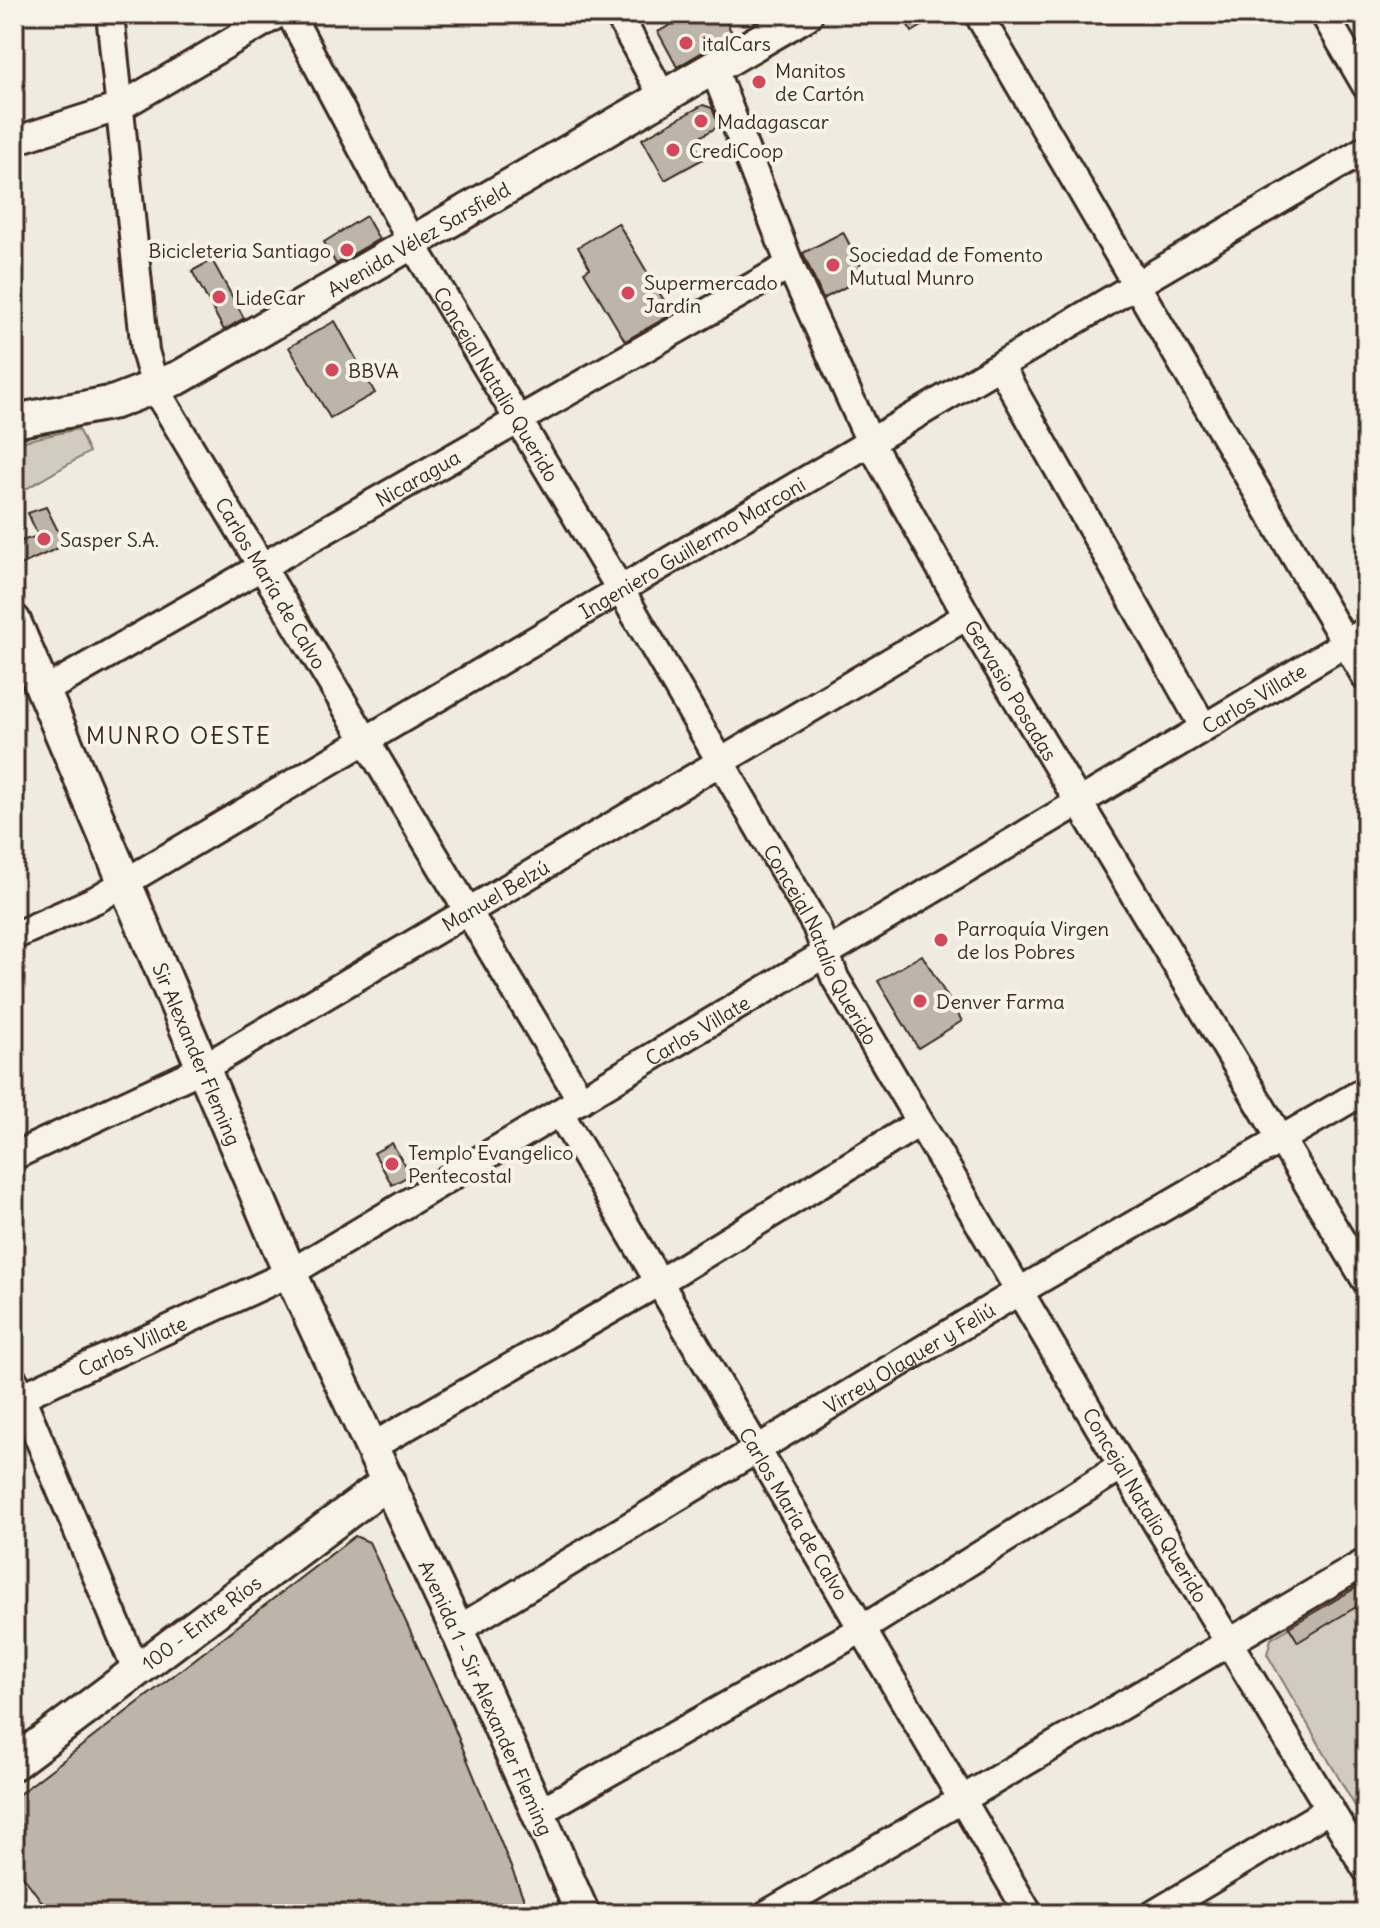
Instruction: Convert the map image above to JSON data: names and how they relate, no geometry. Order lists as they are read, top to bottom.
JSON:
{
  "streets": {
    "main road": [
      "Avenida Vélez Sarsfield",
      "Sir Alexander Fleming",
      "100 - Entre Ríos",
      "Avenida 1 - Sir Alexander Fleming"
    ],
    "street": [
      "Concejal Natalio Querido",
      "Nicaragua",
      "Ingeniero Guillermo Marconi",
      "Carlos María de Calvo",
      "Gervasio Posadas",
      "Carlos Villate",
      "Manuel Belzú",
      "Virrey Olaguer y Feliú"
    ]
  },
  "crossings": [
    ["Avenida Vélez Sarsfield", "Concejal Natalio Querido"],
    ["Avenida Vélez Sarsfield", "Carlos María de Calvo"],
    ["Avenida Vélez Sarsfield", "Gervasio Posadas"],
    ["Concejal Natalio Querido", "Nicaragua"],
    ["Concejal Natalio Querido", "Ingeniero Guillermo Marconi"],
    ["Concejal Natalio Querido", "Carlos Villate"],
    ["Concejal Natalio Querido", "Manuel Belzú"],
    ["Concejal Natalio Querido", "Virrey Olaguer y Feliú"],
    ["Nicaragua", "Carlos María de Calvo"],
    ["Nicaragua", "Gervasio Posadas"],
    ["Nicaragua", "Sir Alexander Fleming"],
    ["Ingeniero Guillermo Marconi", "Carlos María de Calvo"],
    ["Ingeniero Guillermo Marconi", "Gervasio Posadas"],
    ["Ingeniero Guillermo Marconi", "Sir Alexander Fleming"],
    ["Carlos María de Calvo", "Carlos Villate"],
    ["Carlos María de Calvo", "Manuel Belzú"],
    ["Carlos María de Calvo", "Virrey Olaguer y Feliú"],
    ["Gervasio Posadas", "Carlos Villate"],
    ["Gervasio Posadas", "Manuel Belzú"],
    ["Gervasio Posadas", "Virrey Olaguer y Feliú"],
    ["Carlos Villate", "Sir Alexander Fleming"],
    ["Manuel Belzú", "Sir Alexander Fleming"],
    ["Sir Alexander Fleming", "100 - Entre Ríos"],
    ["Sir Alexander Fleming", "Avenida 1 - Sir Alexander Fleming"],
    ["Virrey Olaguer y Feliú", "Avenida 1 - Sir Alexander Fleming"],
    ["100 - Entre Ríos", "Avenida 1 - Sir Alexander Fleming"]
  ],
  "districts": ["MUNRO OESTE"],
  "places": [
    "italCars",
    "Manitos de Cartón",
    "Madagascar",
    "CrediCoop",
    "Bicicleteria Santiago",
    "Sociedad de Fomento Mutual Munro",
    "Supermercado Jardín",
    "LideCar",
    "BBVA",
    "Sasper S.A.",
    "Parroquía Virgen de los Pobres",
    "Denver Farma",
    "Templo Evangelico Pentecostal"
  ]
}
